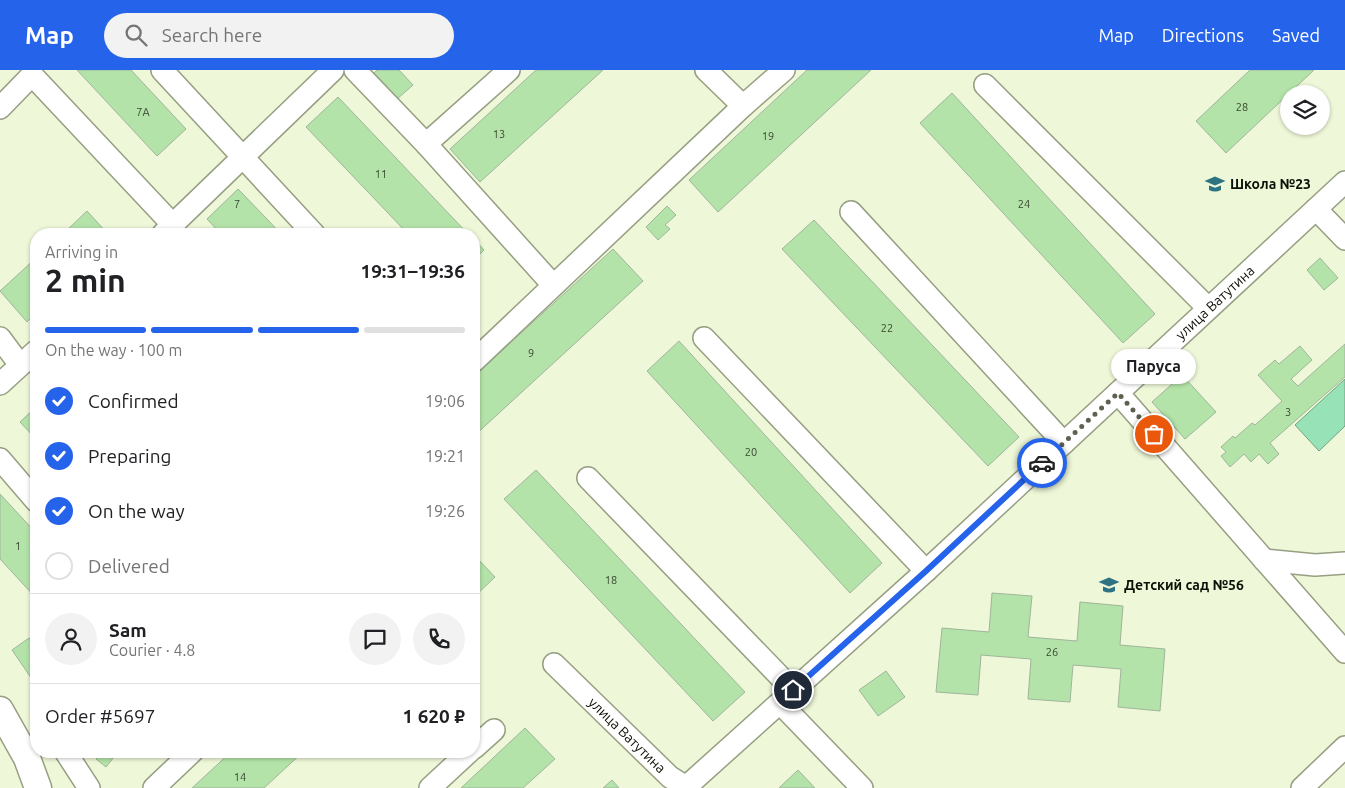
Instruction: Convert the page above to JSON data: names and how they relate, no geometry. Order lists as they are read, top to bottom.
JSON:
{
  "streets": {
    "street": ["улица Ватутина"]
  },
  "places": {
    "school or university": ["Школа №23", "Детский сад №56"],
    "other": ["Паруса"]
  },
  "house_numbers": [
    "28",
    "7А",
    "13",
    "19",
    "11",
    "7",
    "24",
    "22",
    "9",
    "3",
    "20",
    "1",
    "18",
    "26",
    "14"
  ],
  "page": {
    "header": "Map",
    "search": "Search here",
    "nav": ["Map", "Directions", "Saved"],
    "heading": ["2 min", "Arriving in", "19:31–19:36"],
    "panel": [
      "Sam",
      "Courier · 4.8",
      "Order #5697",
      "1 620 ₽"
    ],
    "bar": "On the way · 100 m",
    "bubble": "Паруса",
    "list": [
      ["Confirmed", "19:06"],
      ["Preparing", "19:21"],
      ["On the way", "19:26"],
      "Delivered"
    ]
  }
}
